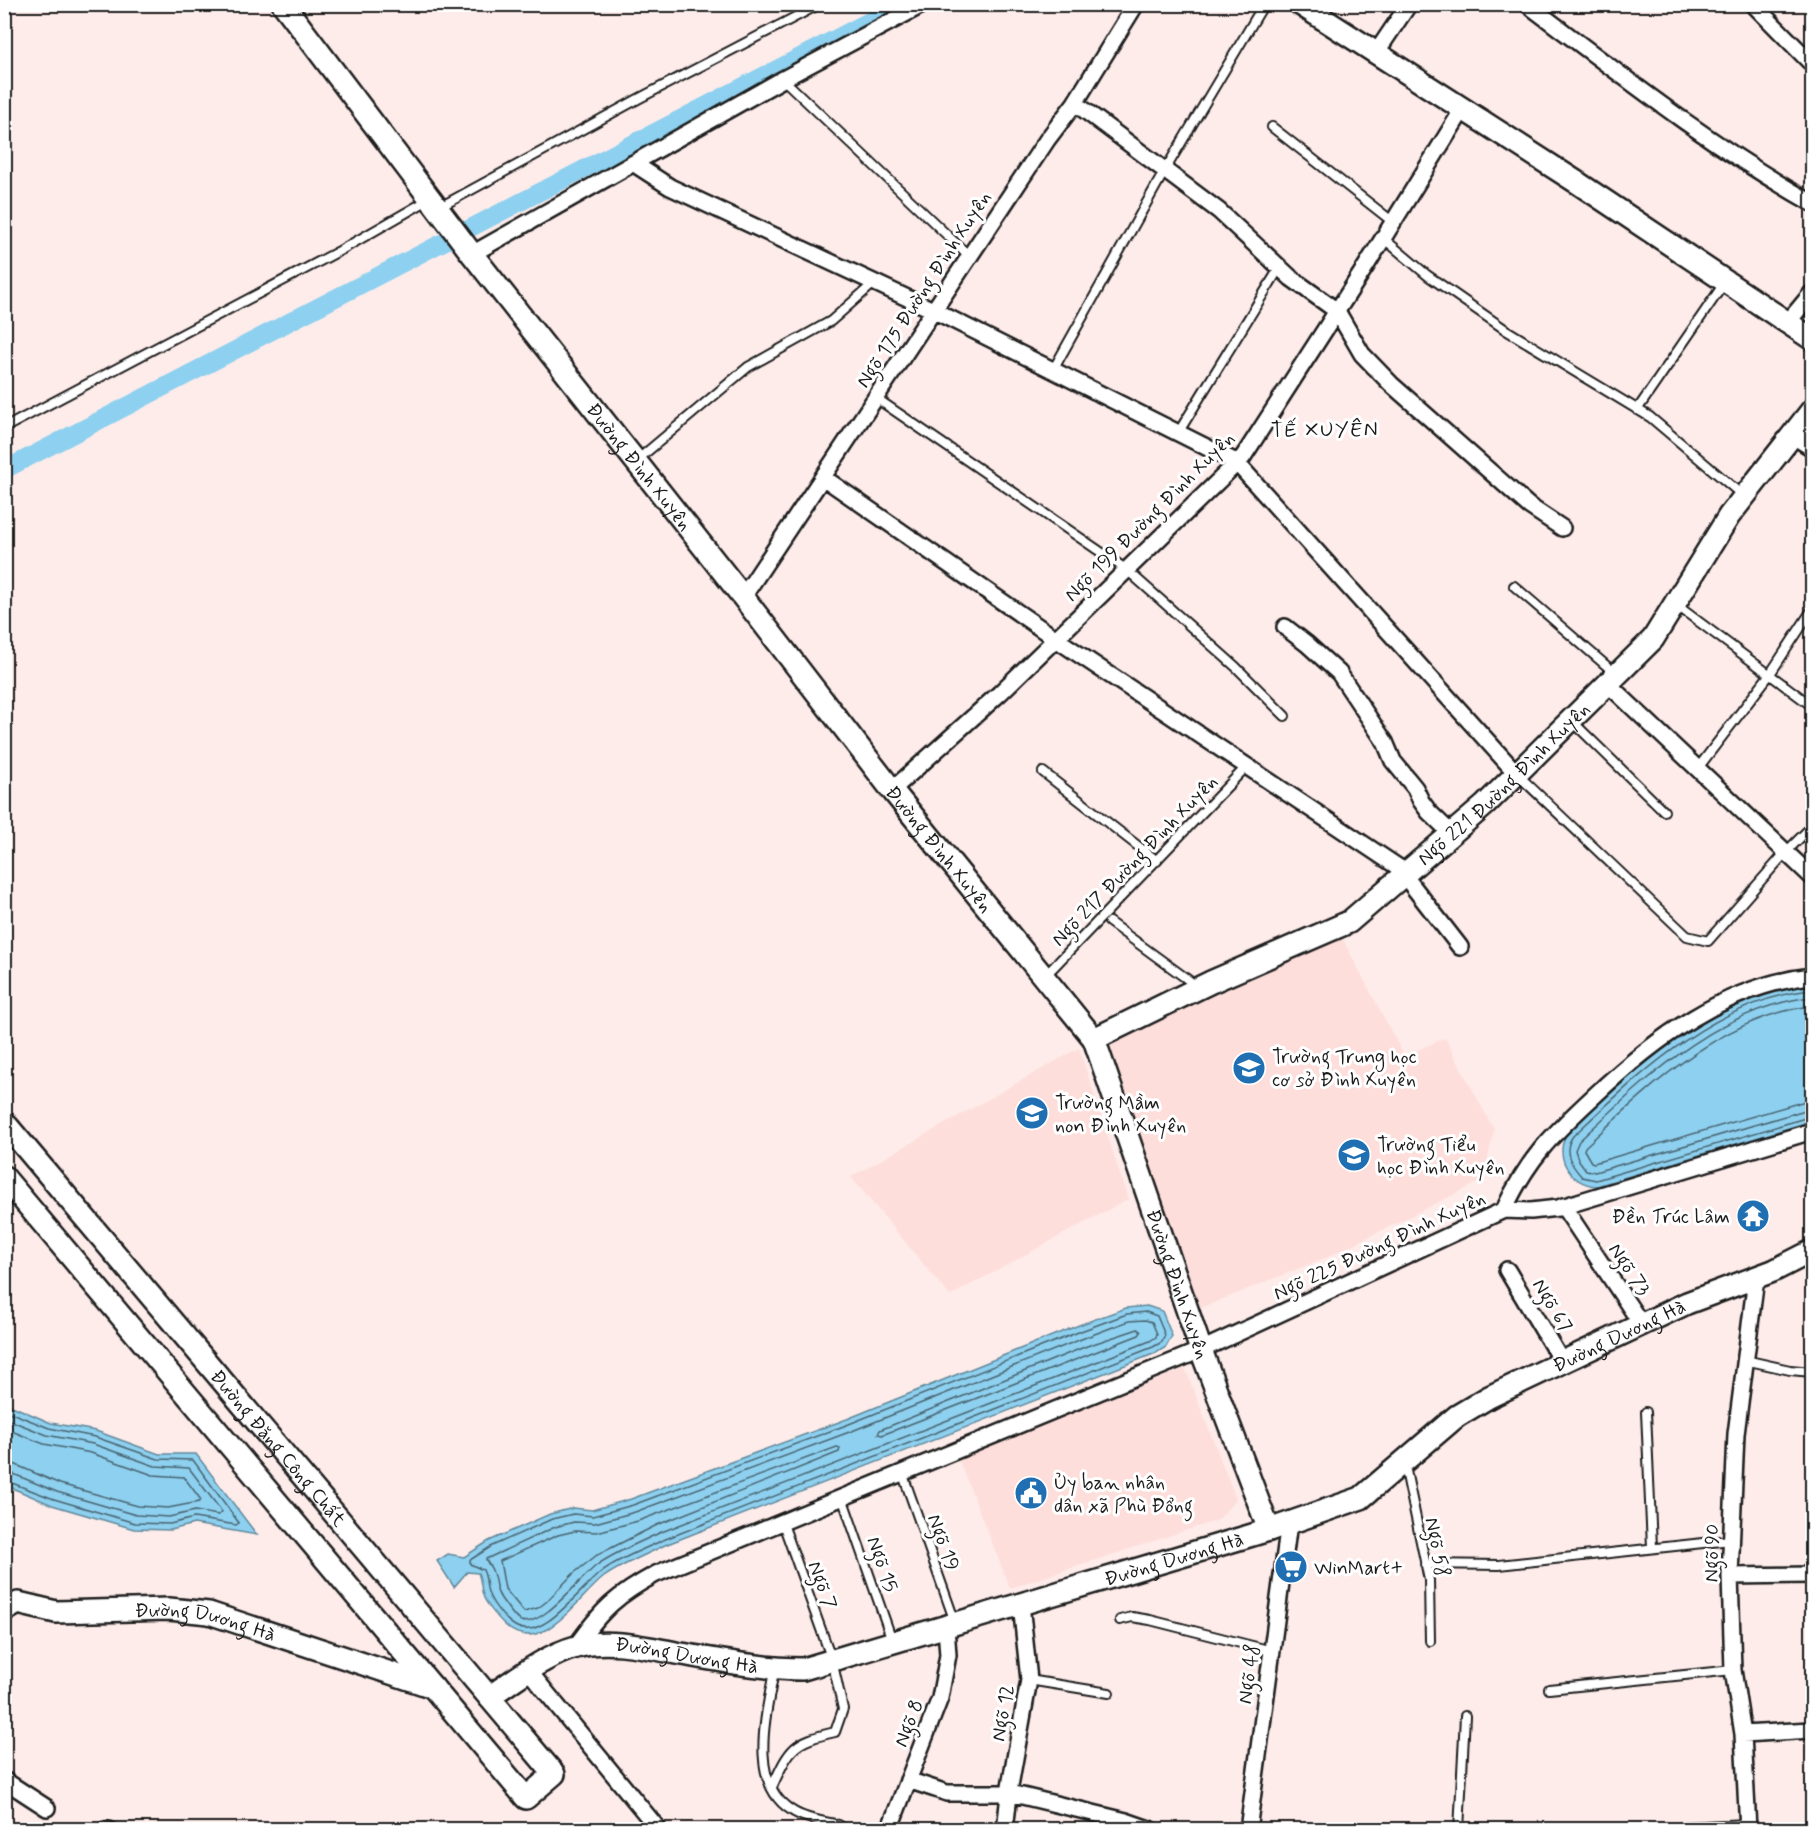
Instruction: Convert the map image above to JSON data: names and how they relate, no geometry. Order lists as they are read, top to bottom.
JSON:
{
  "streets": {
    "street": [
      "Ngõ 175 Đường Đình Xuyên",
      "Đường Đình Xuyên",
      "Ngõ 199 Đường Đình Xuyên",
      "Ngõ 221 Đường Đình Xuyên",
      "Ngõ 225 Đường Đình Xuyên",
      "Ngõ 73",
      "Ngõ 67",
      "Đường Dương Hà",
      "Đường Đặng Công Chất",
      "Ngõ 90",
      "Ngõ 48",
      "Ngõ 12",
      "Ngõ 8"
    ],
    "lane": [
      "Ngõ 217 Đường Đình Xuyên",
      "Ngõ 19",
      "Ngõ 58",
      "Ngõ 15",
      "Ngõ 7"
    ]
  },
  "crossings": [
    ["Ngõ 175 Đường Đình Xuyên", "Đường Đình Xuyên"],
    ["Đường Đình Xuyên", "Ngõ 199 Đường Đình Xuyên"],
    ["Đường Đình Xuyên", "Ngõ 221 Đường Đình Xuyên"],
    ["Đường Đình Xuyên", "Ngõ 217 Đường Đình Xuyên"],
    ["Đường Đình Xuyên", "Ngõ 225 Đường Đình Xuyên"],
    ["Đường Đình Xuyên", "Đường Dương Hà"],
    ["Ngõ 225 Đường Đình Xuyên", "Đường Dương Hà"],
    ["Ngõ 225 Đường Đình Xuyên", "Ngõ 19"],
    ["Ngõ 225 Đường Đình Xuyên", "Ngõ 15"],
    ["Ngõ 225 Đường Đình Xuyên", "Ngõ 7"],
    ["Ngõ 73", "Đường Dương Hà"],
    ["Ngõ 67", "Đường Dương Hà"],
    ["Đường Dương Hà", "Đường Đặng Công Chất"],
    ["Đường Dương Hà", "Ngõ 19"],
    ["Đường Dương Hà", "Ngõ 58"],
    ["Đường Dương Hà", "Ngõ 90"],
    ["Đường Dương Hà", "Ngõ 15"],
    ["Đường Dương Hà", "Ngõ 7"],
    ["Đường Dương Hà", "Ngõ 48"],
    ["Đường Dương Hà", "Ngõ 12"],
    ["Đường Dương Hà", "Ngõ 8"],
    ["Ngõ 19", "Ngõ 8"]
  ],
  "districts": ["TẾ XUYÊN"],
  "places": {
    "school or university": ["Trường Trung học cơ sở Đình Xuyên", "Trường Mầm non Đình Xuyên", "Trường Tiểu học Đình Xuyên"],
    "temple": ["Đền Trúc Lâm"],
    "public building": ["Ủy ban nhân dân xã Phù Đổng"],
    "supermarket": ["WinMart+"]
  }
}
